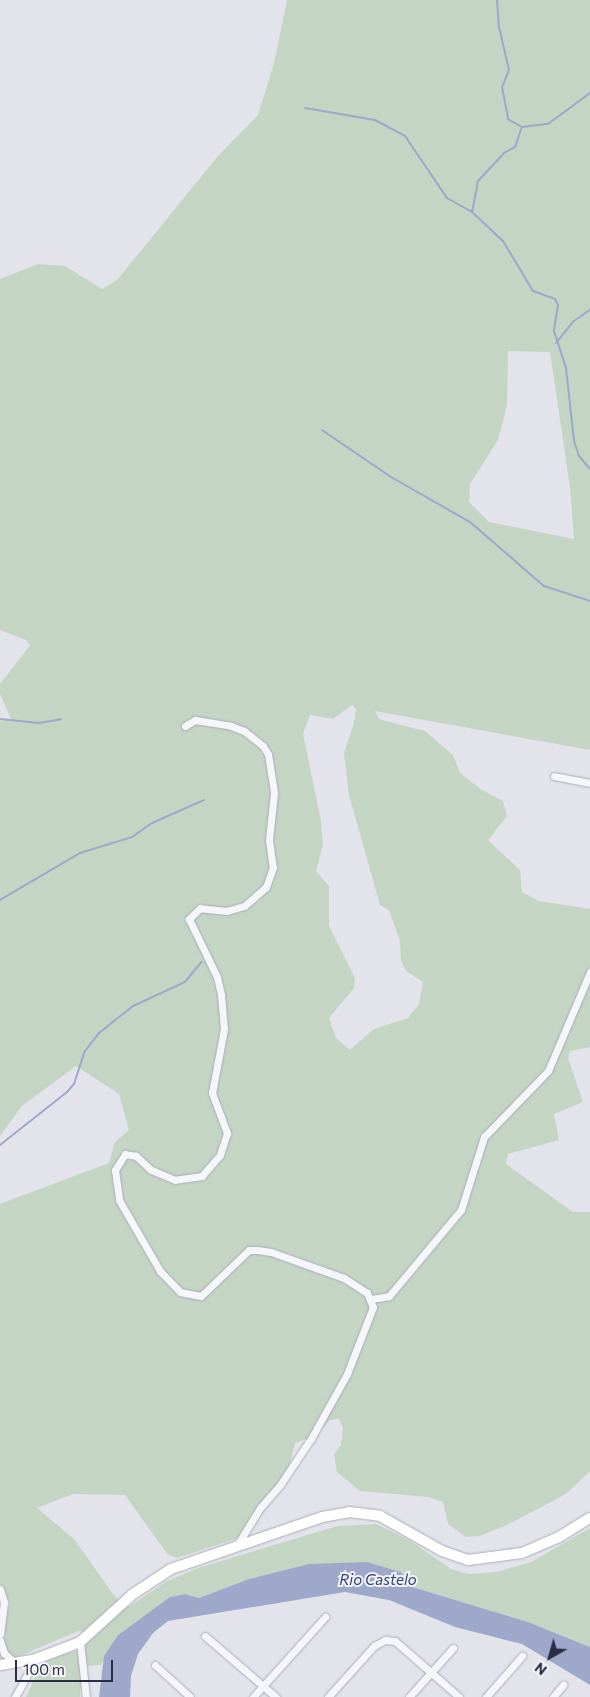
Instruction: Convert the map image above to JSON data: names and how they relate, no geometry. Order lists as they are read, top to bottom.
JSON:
{
  "water": ["Rio Castelo"],
  "scale_bar": "100 m",
  "north": "bottom left"
}
